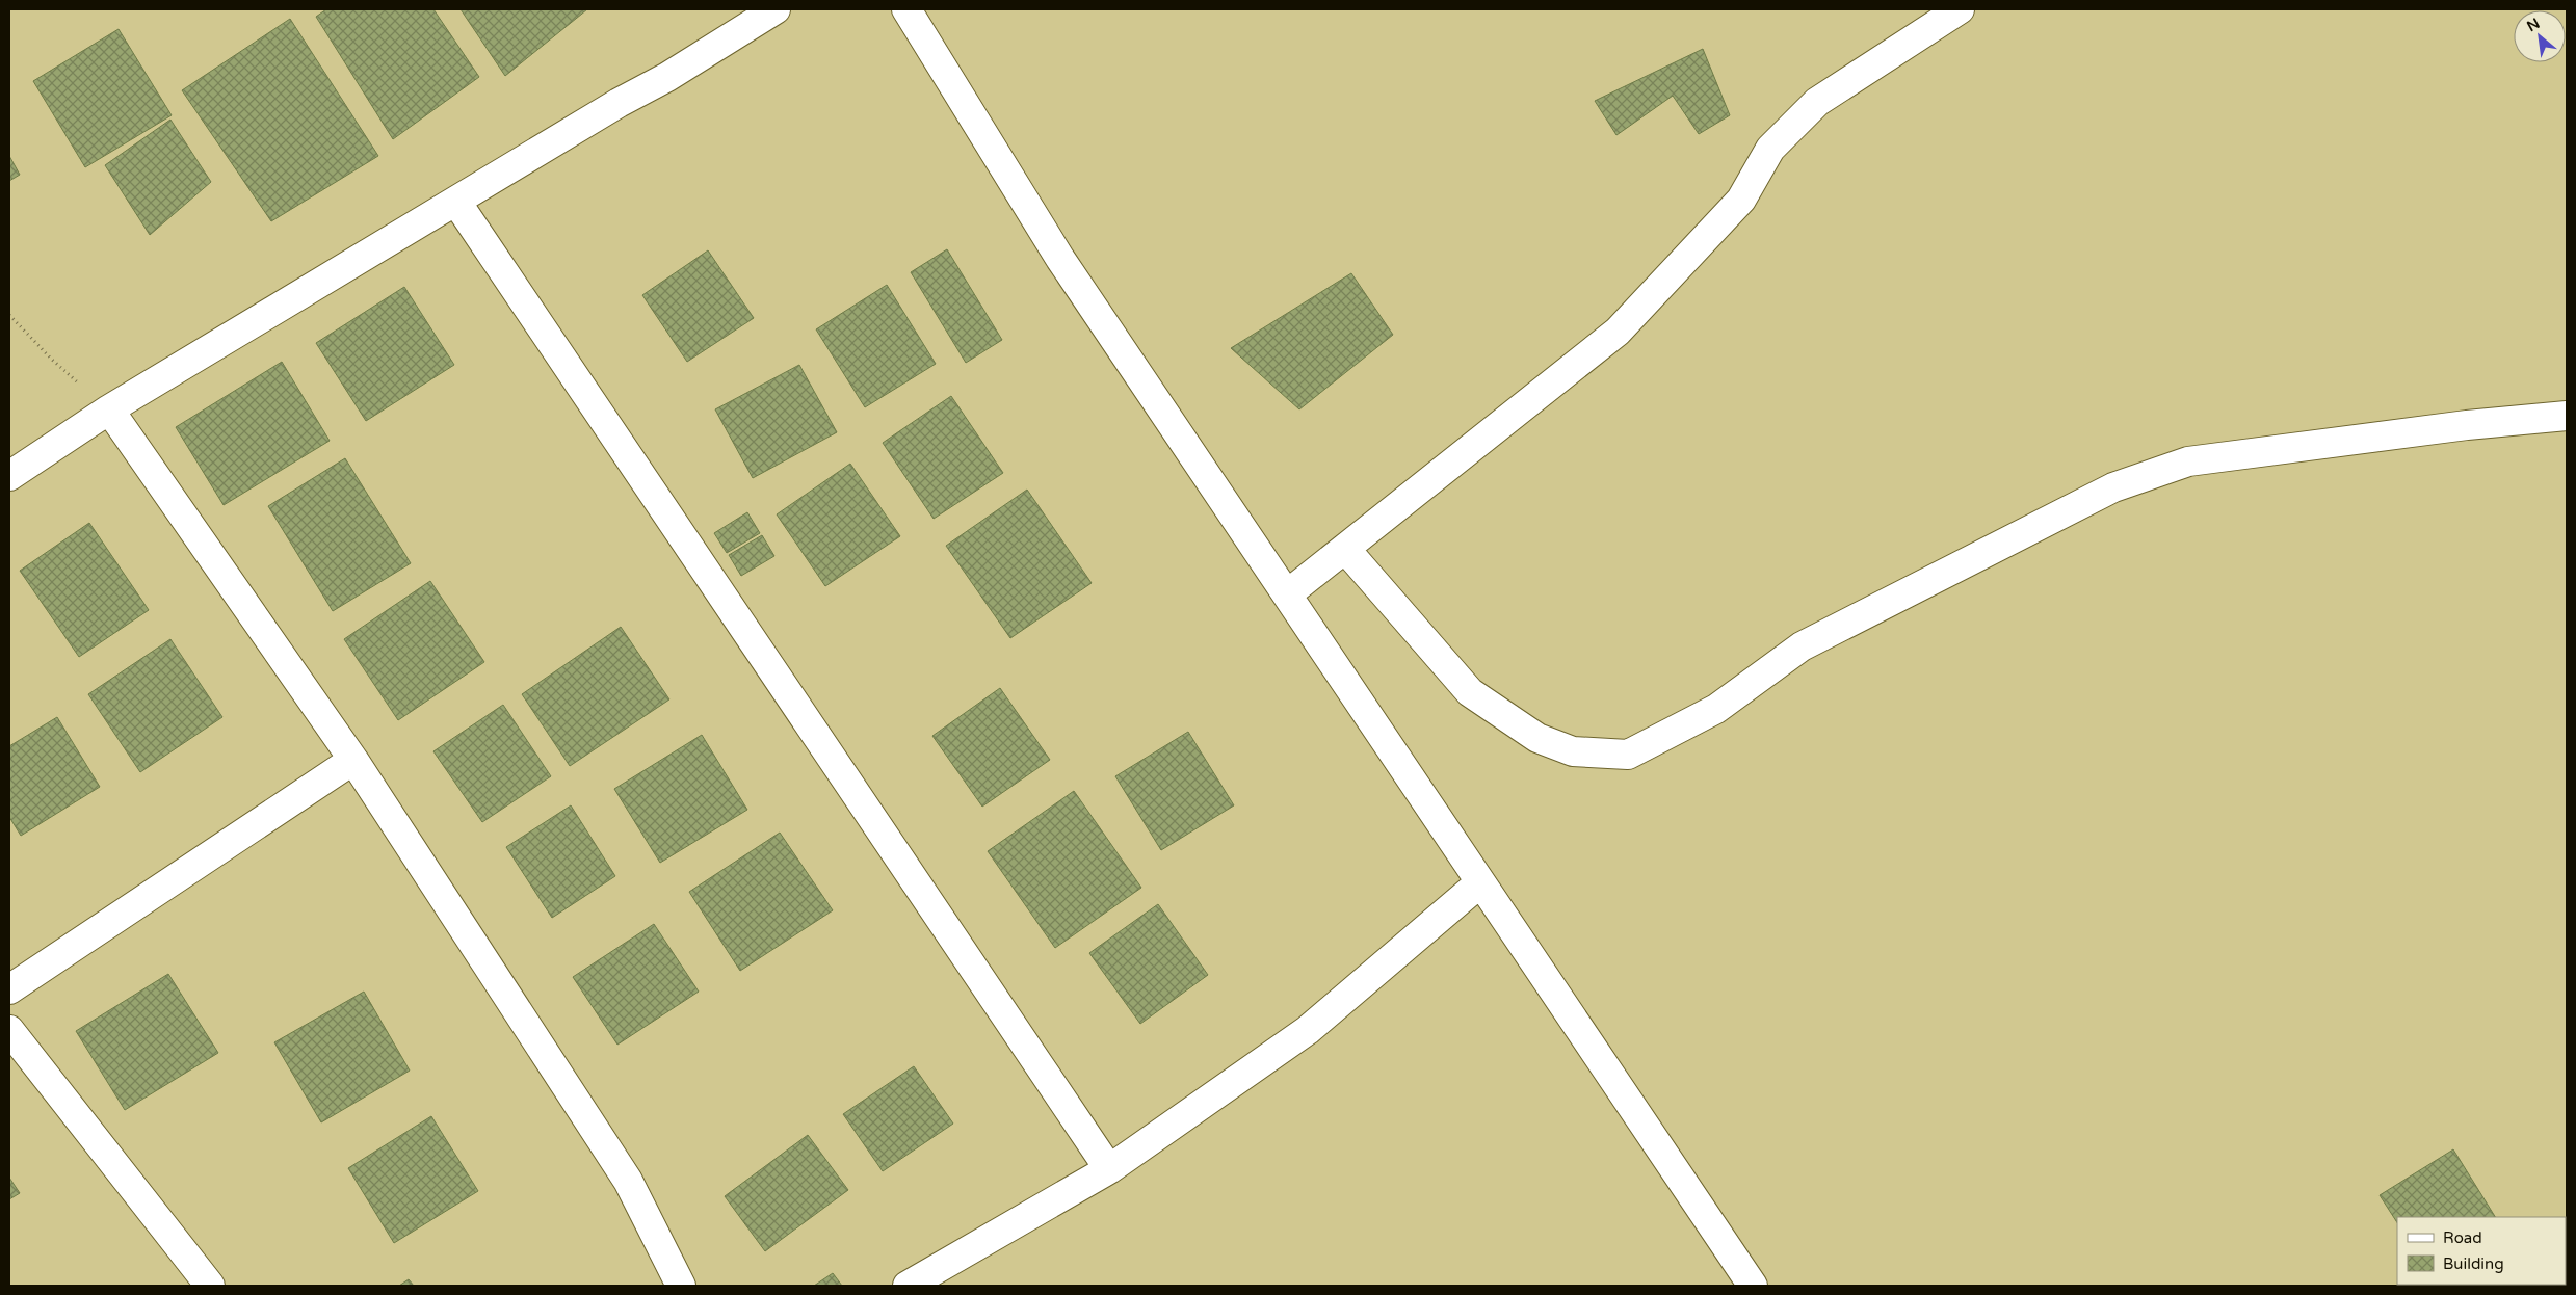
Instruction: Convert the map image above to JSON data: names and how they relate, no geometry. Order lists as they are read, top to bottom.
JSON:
{
  "legend": ["Road", "Building"],
  "north": "top left"
}
